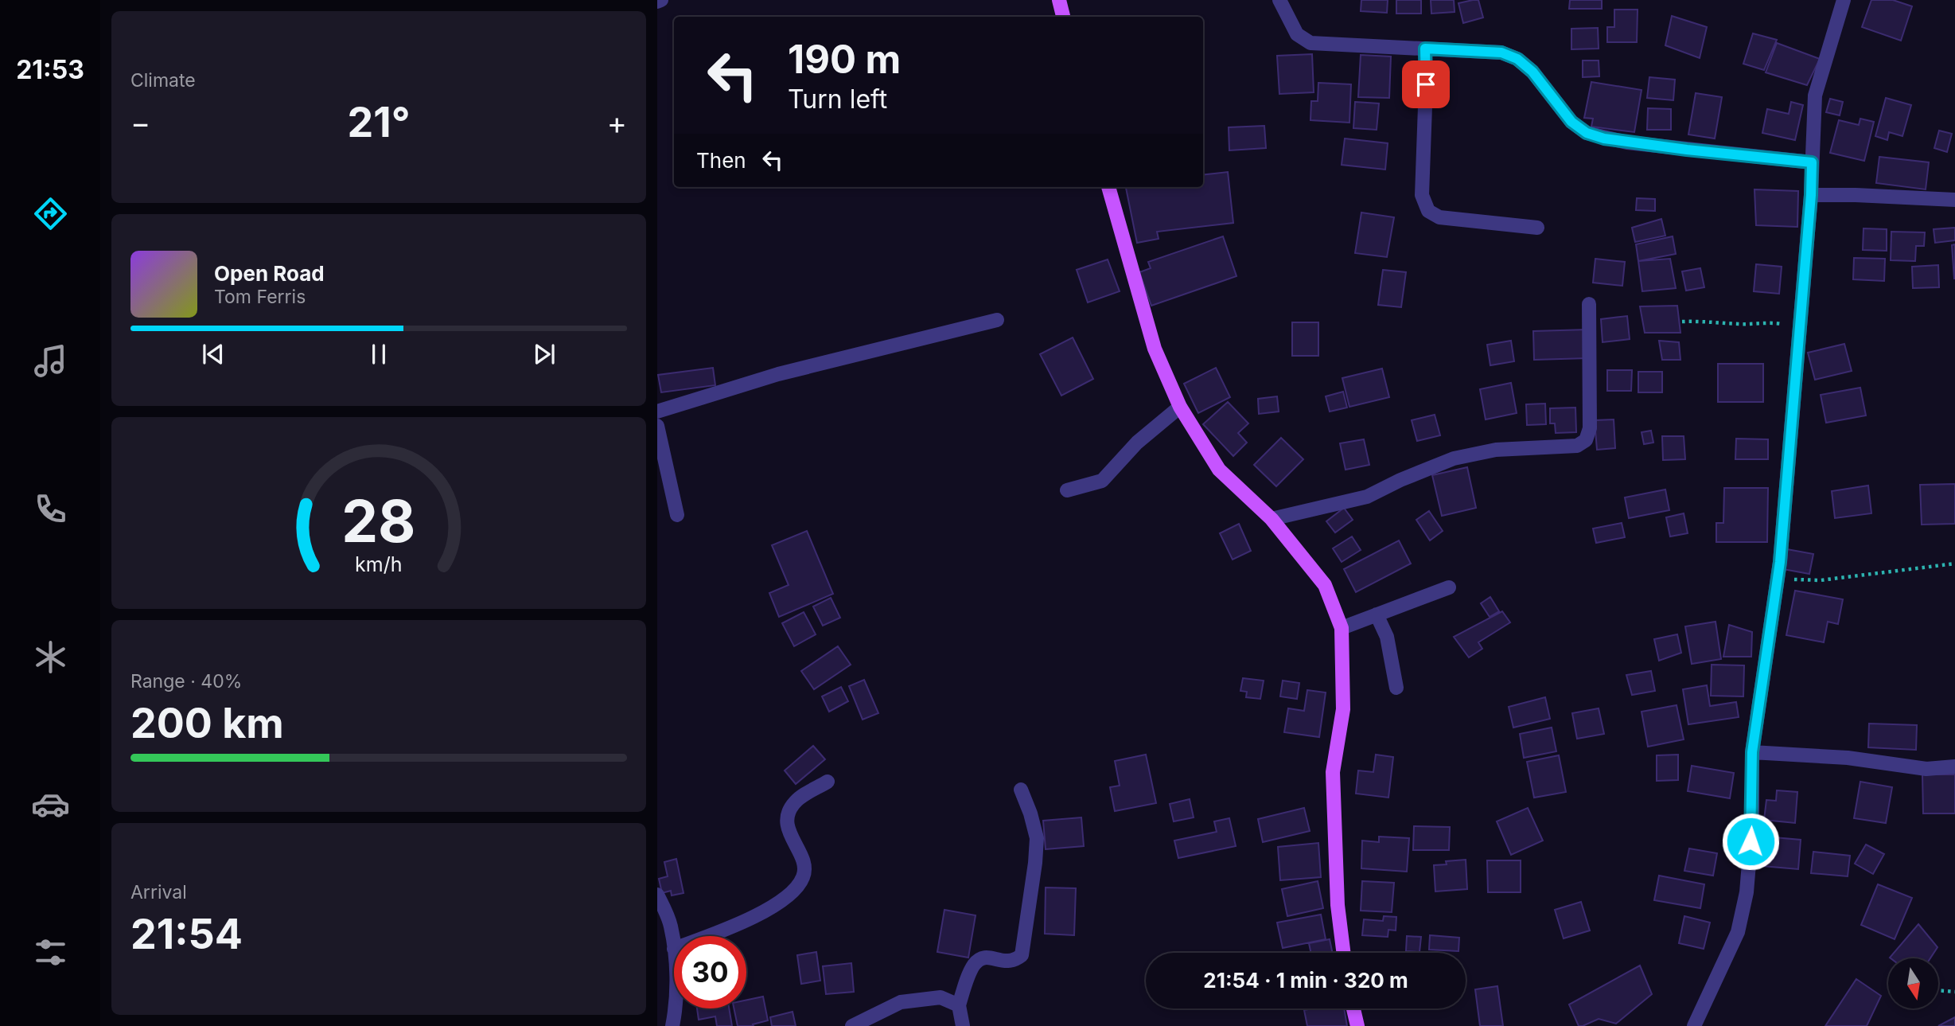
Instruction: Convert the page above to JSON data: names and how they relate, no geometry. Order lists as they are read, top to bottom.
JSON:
{
  "north": "bottom",
  "page": {
    "tabs": "21:53",
    "tile": [
      "Climate",
      ["Range · 40%", "200 km"],
      ["Arrival", "21:54"]
    ],
    "turn": ["190 m", "Turn left"],
    "heat": ["−", "21°", "+"],
    "then": "Then",
    "song": ["Open Road", "Tom Ferris"],
    "limit": "30",
    "trip": "21:54 · 1 min · 320 m",
    "gauge": ["28", "km/h"]
  }
}
